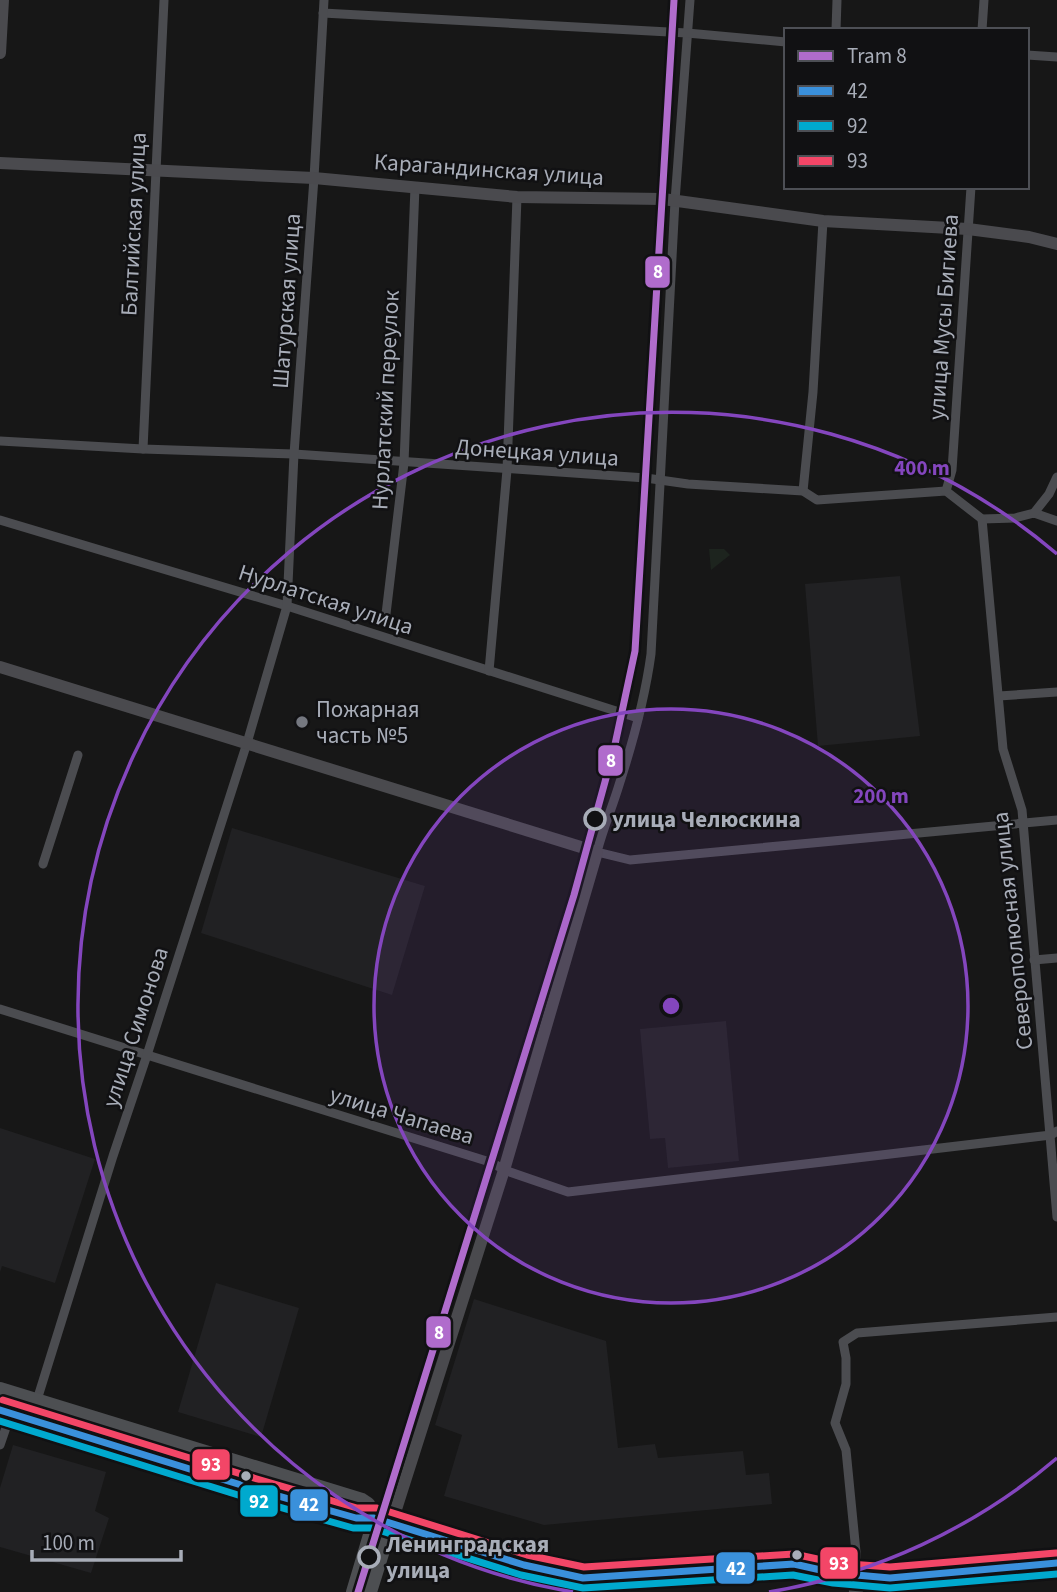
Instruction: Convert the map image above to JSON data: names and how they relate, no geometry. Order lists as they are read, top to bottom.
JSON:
{
  "streets": {
    "street": [
      "Карагандинская улица",
      "Балтийская улица",
      "Шатурская улица",
      "улица Мусы Бигиева",
      "Нурлатский переулок",
      "Донецкая улица",
      "Нурлатская улица",
      "Северополюсная улица",
      "улица Симонова",
      "улица Чапаева"
    ]
  },
  "crossings": [
    ["Карагандинская улица", "Балтийская улица"],
    ["Карагандинская улица", "Шатурская улица"],
    ["Карагандинская улица", "улица Мусы Бигиева"],
    ["Карагандинская улица", "Нурлатский переулок"],
    ["Балтийская улица", "Донецкая улица"],
    ["Шатурская улица", "Донецкая улица"],
    ["Шатурская улица", "Нурлатская улица"],
    ["Шатурская улица", "улица Симонова"],
    ["улица Мусы Бигиева", "Донецкая улица"],
    ["Нурлатский переулок", "Донецкая улица"],
    ["Нурлатская улица", "улица Симонова"],
    ["Северополюсная улица", "улица Чапаева"],
    ["улица Симонова", "улица Чапаева"]
  ],
  "places": ["Пожарная часть №5", "улица Челюскина", "Ленинградская улица"],
  "lines": [
    "tram line 8",
    "transit line 93",
    "transit line 42",
    "transit line 92"
  ],
  "legend": [
    "Tram 8",
    "42",
    "92",
    "93"
  ],
  "scale_bar": "100 m",
  "rings": ["400 m", "200 m"]
}
